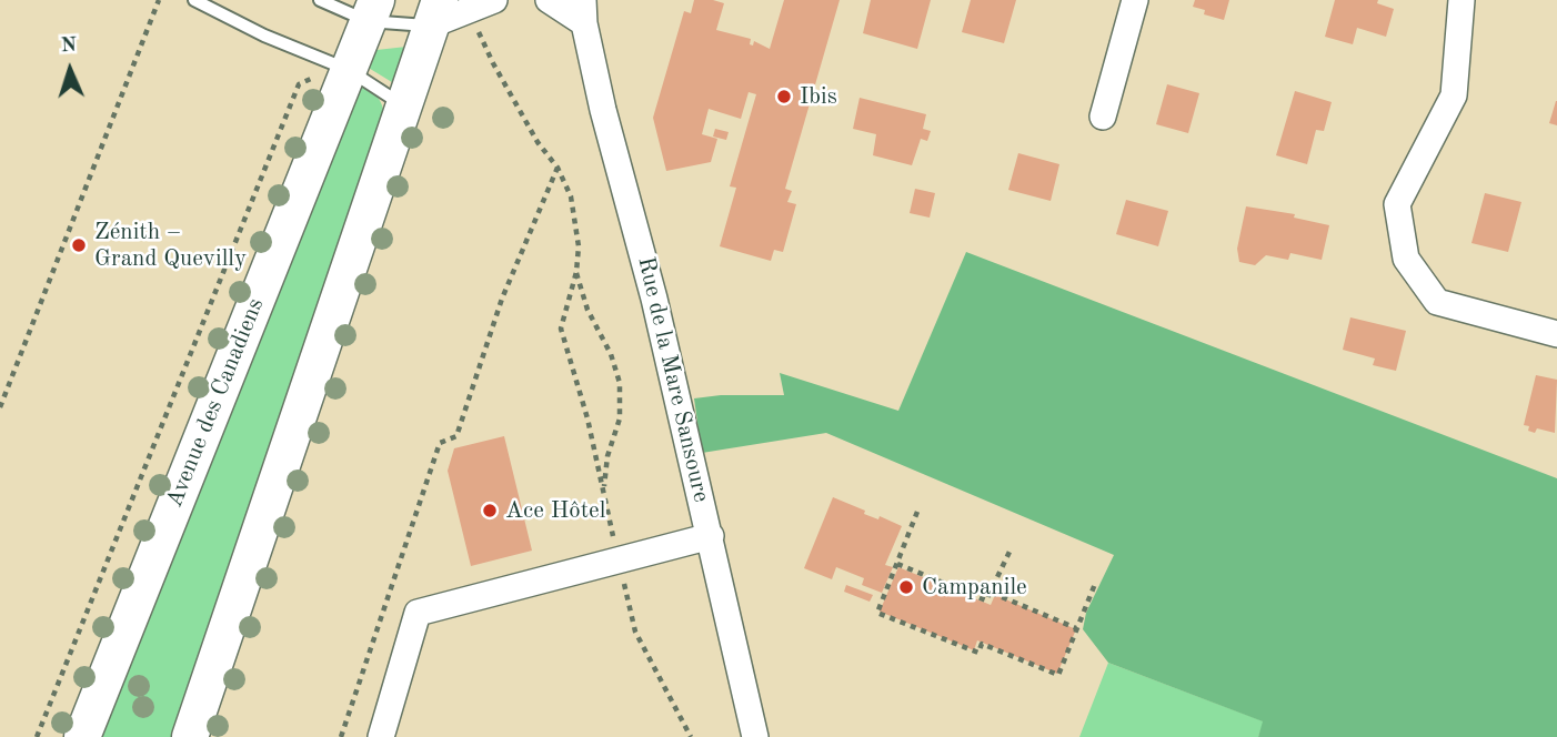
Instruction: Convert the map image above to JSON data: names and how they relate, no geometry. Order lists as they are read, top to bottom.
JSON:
{
  "streets": {
    "main road": ["Avenue des Canadiens"],
    "street": ["Rue de la Mare Sansoure"]
  },
  "places": [
    "Ibis",
    "Zénith – Grand Quevilly",
    "Ace Hôtel",
    "Campanile"
  ],
  "north": "top"
}
